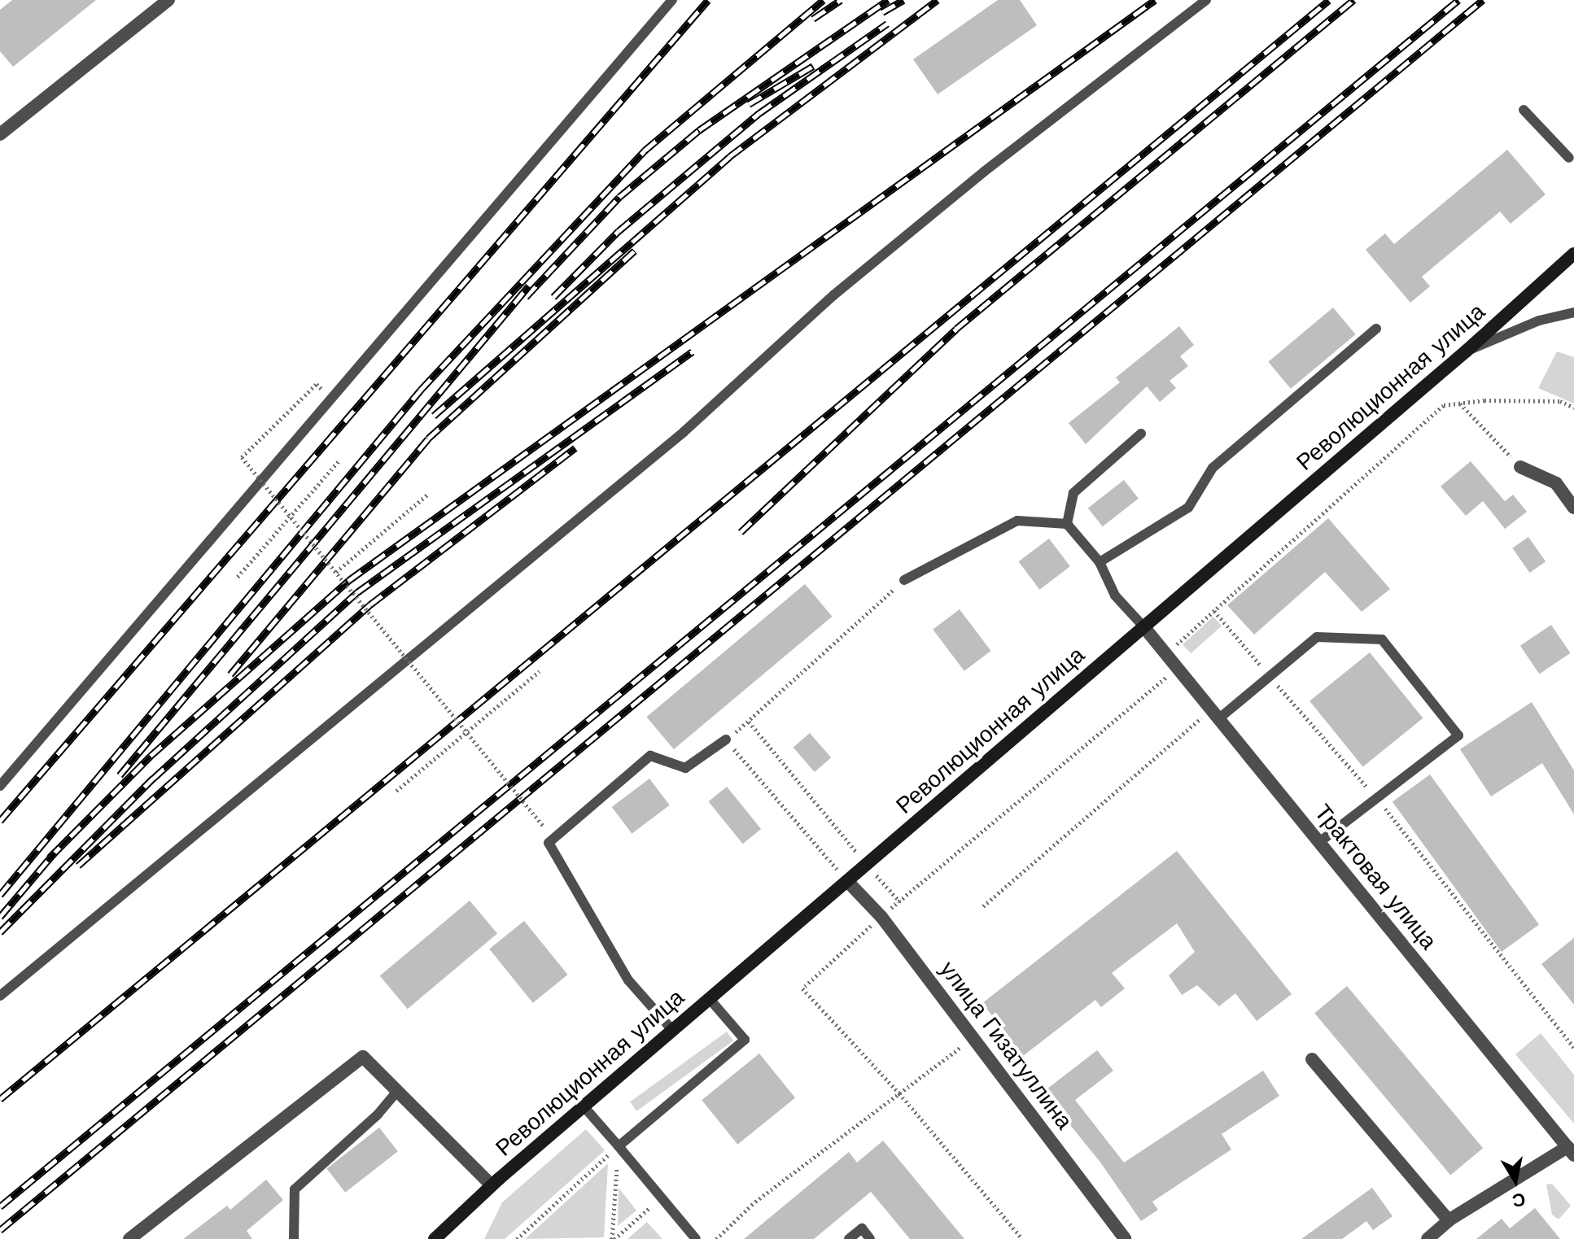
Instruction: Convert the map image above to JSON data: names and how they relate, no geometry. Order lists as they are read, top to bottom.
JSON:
{
  "streets": {
    "main road": ["Революционная улица"],
    "street": ["Трактовая улица", "улица Гизатуллина"]
  },
  "crossings": [
    ["Революционная улица", "Трактовая улица"],
    ["Революционная улица", "улица Гизатуллина"]
  ],
  "north": "bottom"
}
